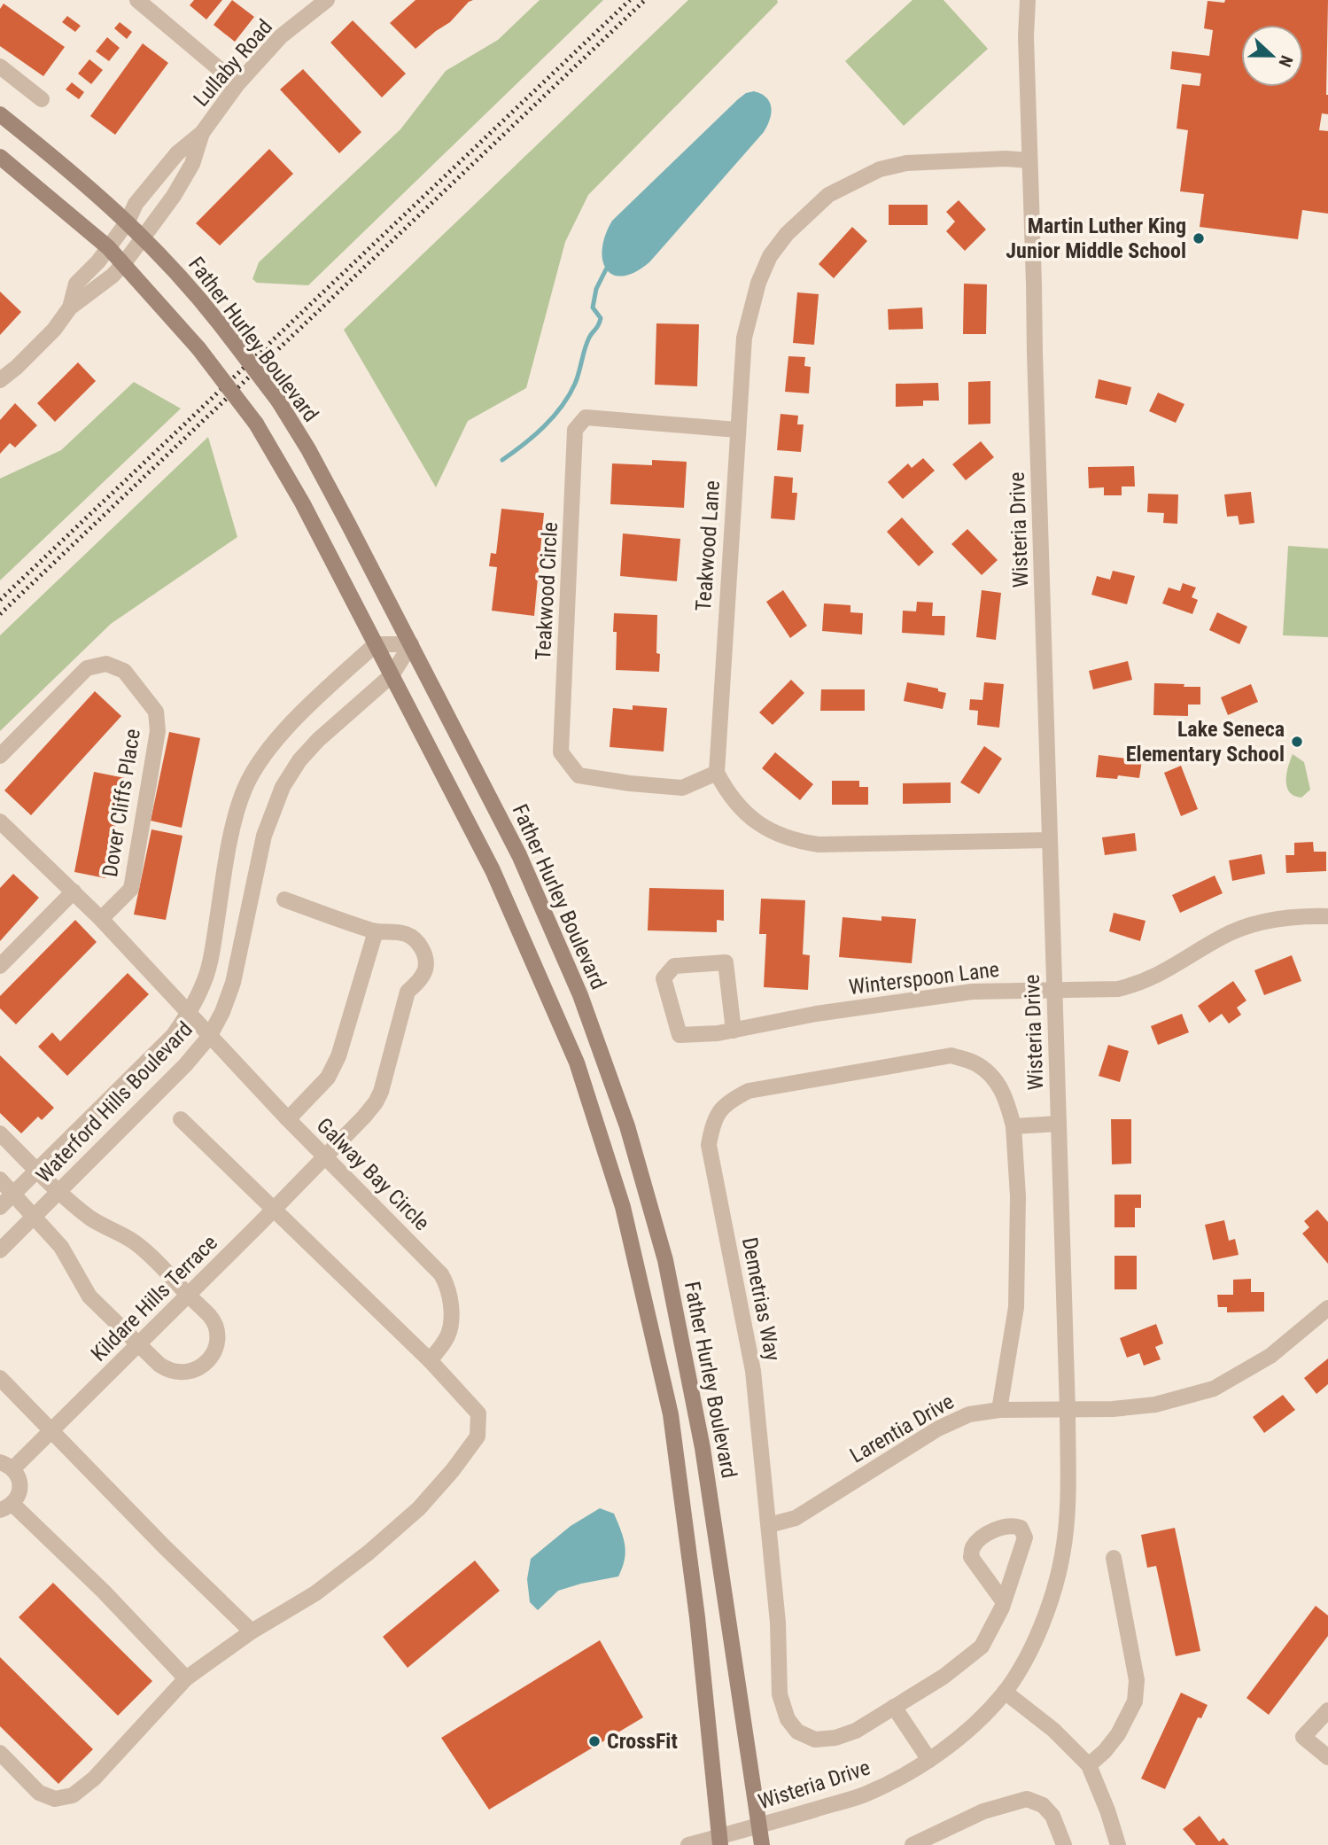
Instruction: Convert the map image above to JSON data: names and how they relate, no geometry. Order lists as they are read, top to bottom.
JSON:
{
  "streets": {
    "main road": ["Father Hurley Boulevard"],
    "street": [
      "Lullaby Road",
      "Wisteria Drive",
      "Teakwood Lane",
      "Teakwood Circle",
      "Dover Cliffs Place",
      "Winterspoon Lane",
      "Waterford Hills Boulevard",
      "Galway Bay Circle",
      "Kildare Hills Terrace",
      "Demetrias Way",
      "Larentia Drive"
    ]
  },
  "crossings": [
    ["Lullaby Road", "Father Hurley Boulevard"],
    ["Father Hurley Boulevard", "Wisteria Drive"],
    ["Father Hurley Boulevard", "Waterford Hills Boulevard"],
    ["Wisteria Drive", "Teakwood Lane"],
    ["Wisteria Drive", "Winterspoon Lane"],
    ["Wisteria Drive", "Larentia Drive"],
    ["Teakwood Lane", "Teakwood Circle"],
    ["Dover Cliffs Place", "Galway Bay Circle"],
    ["Waterford Hills Boulevard", "Galway Bay Circle"],
    ["Galway Bay Circle", "Kildare Hills Terrace"],
    ["Demetrias Way", "Larentia Drive"]
  ],
  "places": ["Martin Luther King Junior Middle School", "Lake Seneca Elementary School", "CrossFit"],
  "north": "right"
}
